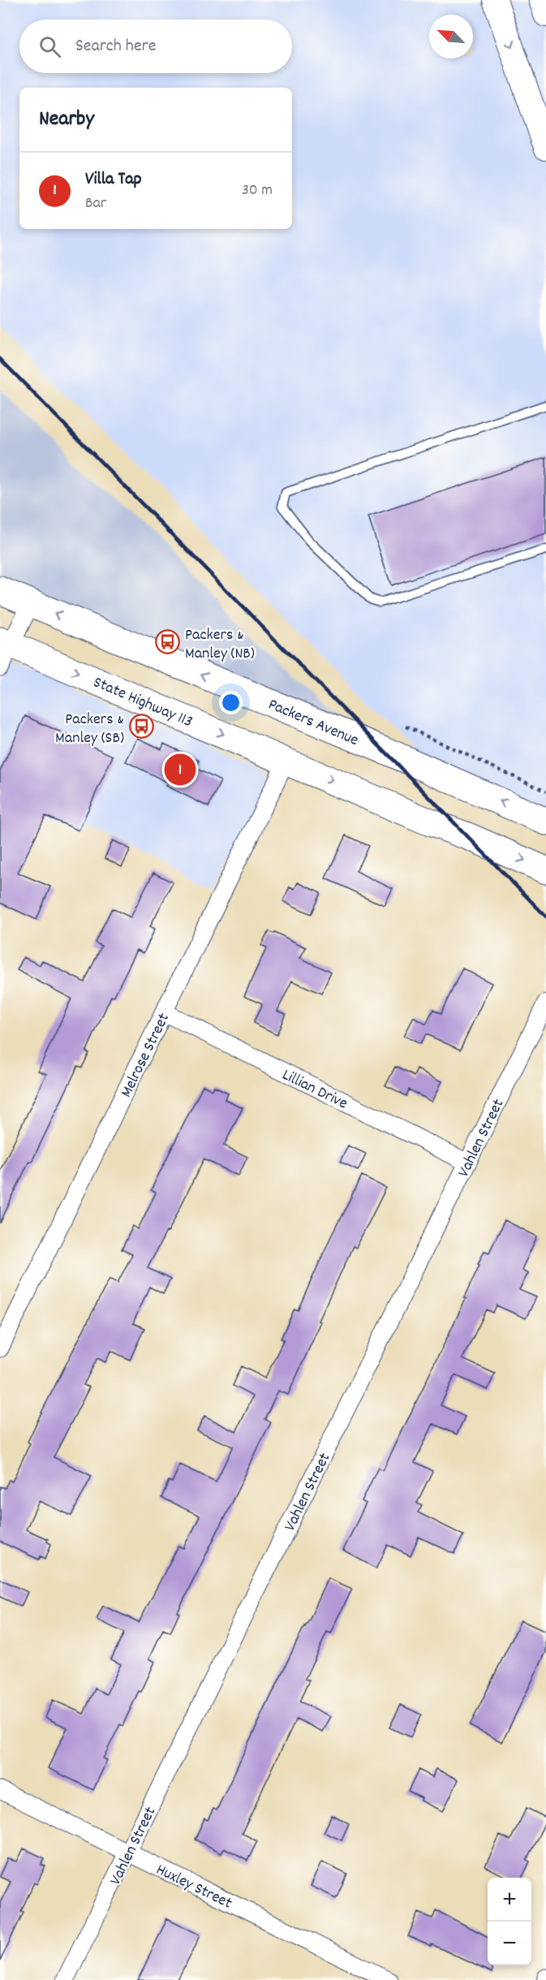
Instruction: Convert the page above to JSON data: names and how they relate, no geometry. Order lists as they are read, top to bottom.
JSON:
{
  "streets": {
    "main road": ["State Highway 113", "Packers Avenue"],
    "street": [
      "Melrose Street",
      "Lillian Drive",
      "Vahlen Street",
      "Huxley Street"
    ]
  },
  "crossings": [
    ["State Highway 113", "Melrose Street"],
    ["Melrose Street", "Lillian Drive"],
    ["Lillian Drive", "Vahlen Street"],
    ["Vahlen Street", "Huxley Street"]
  ],
  "one_way": ["State Highway 113"],
  "places": {
    "bus stop": ["Packers & Manley (NB)", "Packers & Manley (SB)"]
  },
  "north": "top left",
  "page": {
    "search": "Search here",
    "heading": "Nearby",
    "list": [
      {
        "mark": "1",
        "name": "Villa Tap",
        "note": "Bar",
        "value": "30 m"
      }
    ],
    "pins": "1",
    "map_buttons": ["+", "−"]
  }
}
